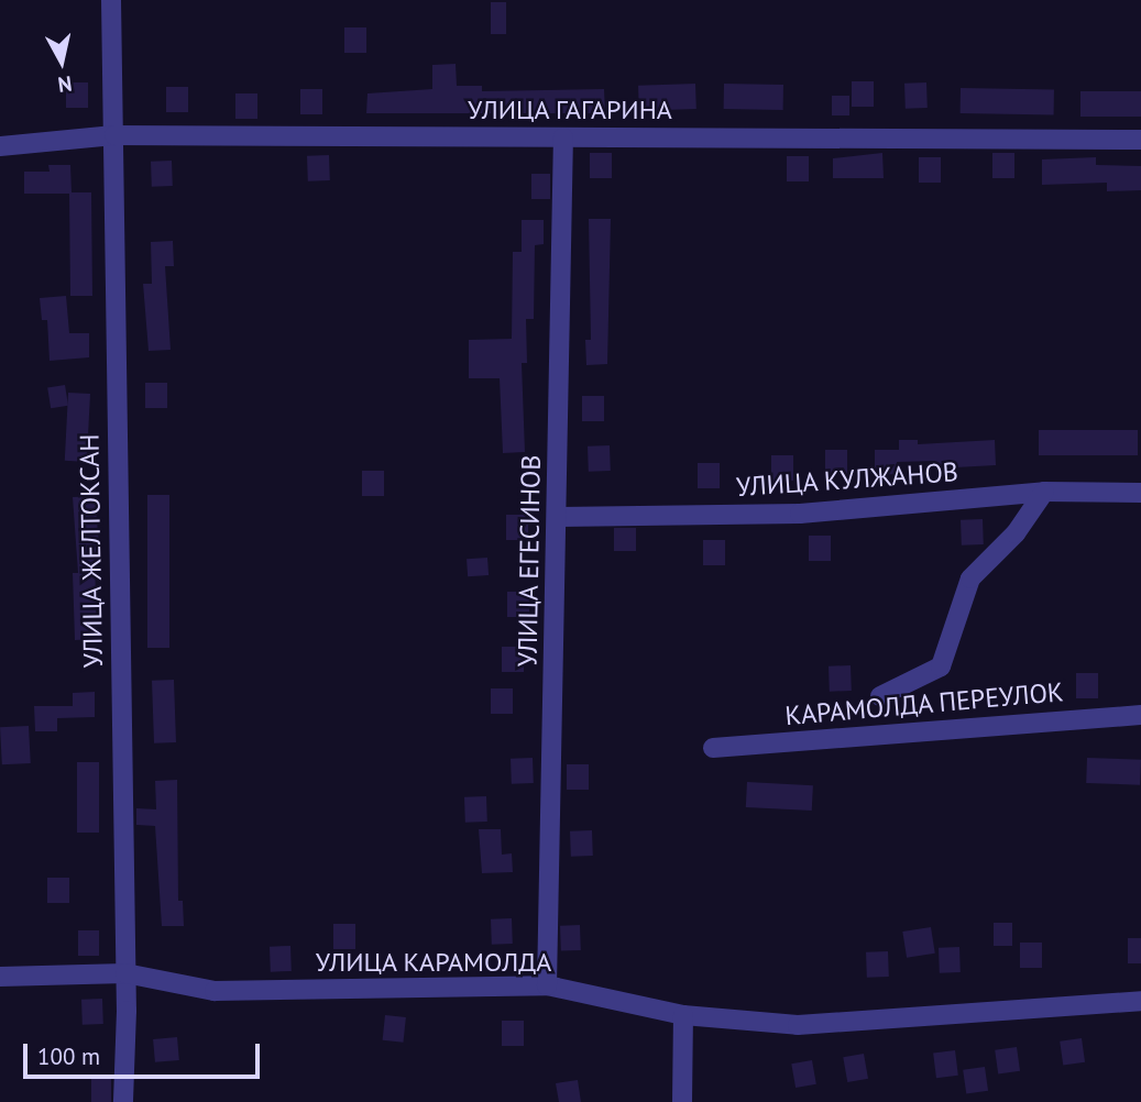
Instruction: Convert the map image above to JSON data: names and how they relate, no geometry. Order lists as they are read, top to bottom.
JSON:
{
  "streets": {
    "street": [
      "УЛИЦА ГАГАРИНА",
      "УЛИЦА КУЛЖАНОВ",
      "УЛИЦА ЖЕЛТОКСАН",
      "УЛИЦА ЕГЕСИНОВ",
      "КАРАМОЛДА ПЕРЕУЛОК",
      "УЛИЦА КАРАМОЛДА"
    ]
  },
  "crossings": [
    ["УЛИЦА ГАГАРИНА", "УЛИЦА ЖЕЛТОКСАН"],
    ["УЛИЦА ГАГАРИНА", "УЛИЦА ЕГЕСИНОВ"],
    ["УЛИЦА КУЛЖАНОВ", "УЛИЦА ЕГЕСИНОВ"],
    ["УЛИЦА ЖЕЛТОКСАН", "УЛИЦА КАРАМОЛДА"],
    ["УЛИЦА ЕГЕСИНОВ", "УЛИЦА КАРАМОЛДА"]
  ],
  "scale_bar": "100 m",
  "north": "bottom"
}
